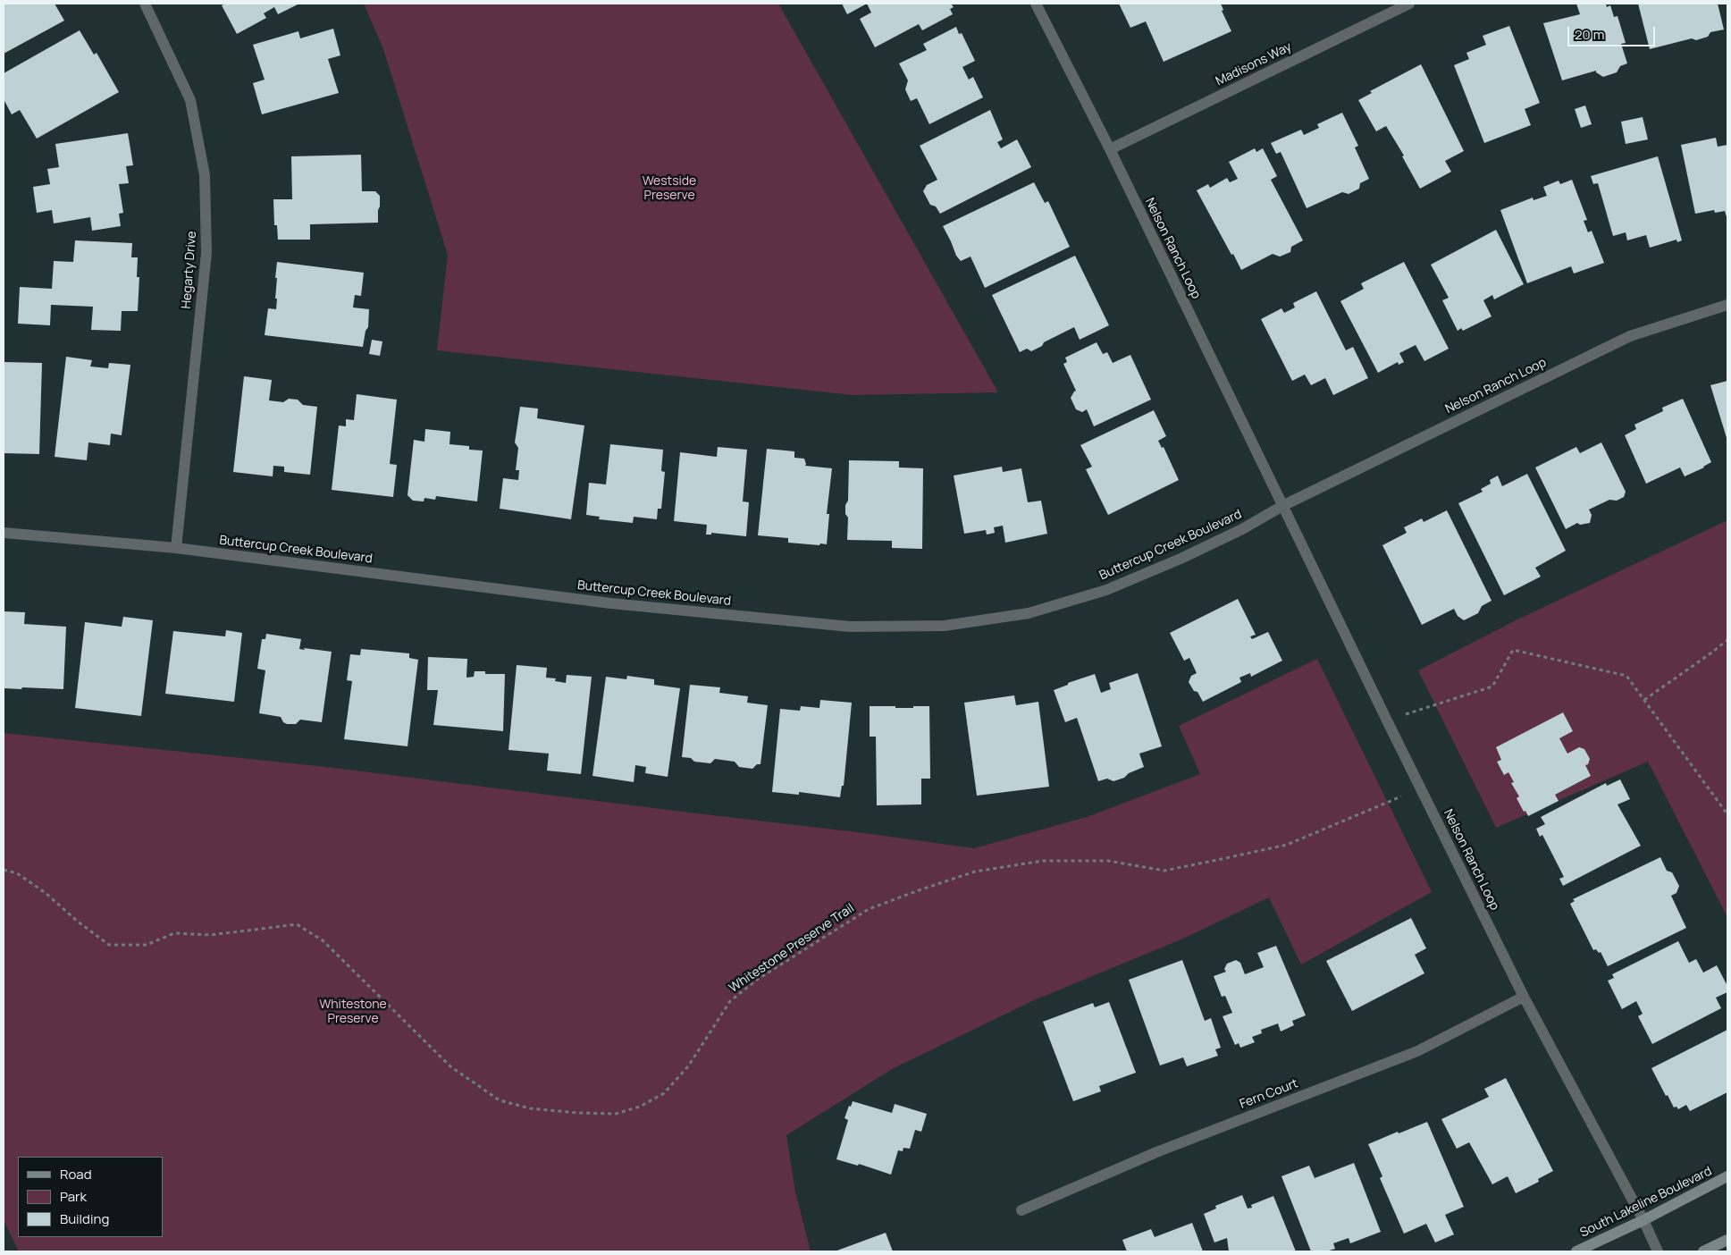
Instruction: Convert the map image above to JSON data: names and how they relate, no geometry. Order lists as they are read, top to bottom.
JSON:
{
  "streets": {
    "main road": ["South Lakeline Boulevard"],
    "street": [
      "Madisons Way",
      "Nelson Ranch Loop",
      "Hegarty Drive",
      "Buttercup Creek Boulevard",
      "Fern Court"
    ],
    "path": ["Whitestone Preserve Trail"]
  },
  "crossings": [
    ["Madisons Way", "Nelson Ranch Loop"],
    ["Nelson Ranch Loop", "Buttercup Creek Boulevard"],
    ["Nelson Ranch Loop", "Fern Court"],
    ["Nelson Ranch Loop", "South Lakeline Boulevard"],
    ["Hegarty Drive", "Buttercup Creek Boulevard"]
  ],
  "parks": ["Westside Preserve", "Whitestone Preserve"],
  "legend": ["Road", "Park", "Building"],
  "scale_bar": "20 m"
}
